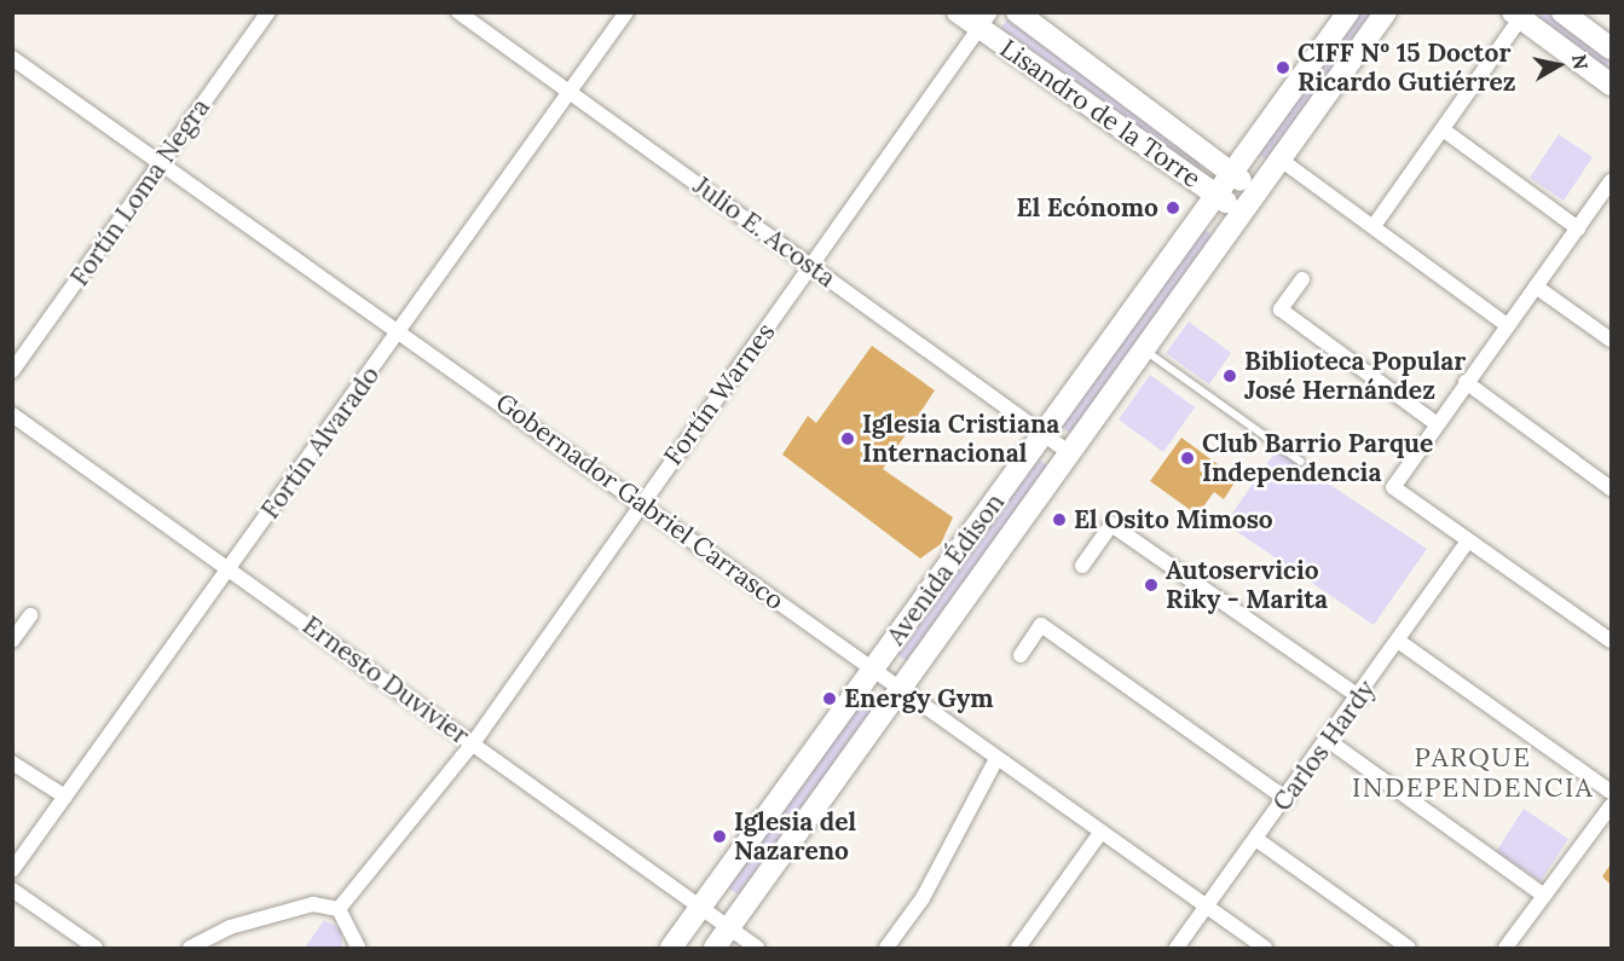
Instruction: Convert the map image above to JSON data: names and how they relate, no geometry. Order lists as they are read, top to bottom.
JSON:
{
  "streets": {
    "main road": ["Lisandro de la Torre", "Avenida Édison"],
    "street": [
      "Fortín Loma Negra",
      "Julio E. Acosta",
      "Fortín Warnes",
      "Fortín Alvarado",
      "Gobernador Gabriel Carrasco",
      "Ernesto Duvivier",
      "Carlos Hardy"
    ]
  },
  "crossings": [
    ["Lisandro de la Torre", "Fortín Warnes"],
    ["Lisandro de la Torre", "Avenida Édison"],
    ["Fortín Loma Negra", "Gobernador Gabriel Carrasco"],
    ["Julio E. Acosta", "Fortín Warnes"],
    ["Julio E. Acosta", "Fortín Alvarado"],
    ["Julio E. Acosta", "Avenida Édison"],
    ["Fortín Warnes", "Gobernador Gabriel Carrasco"],
    ["Fortín Warnes", "Ernesto Duvivier"],
    ["Fortín Alvarado", "Gobernador Gabriel Carrasco"],
    ["Fortín Alvarado", "Ernesto Duvivier"],
    ["Gobernador Gabriel Carrasco", "Avenida Édison"],
    ["Gobernador Gabriel Carrasco", "Carlos Hardy"],
    ["Avenida Édison", "Ernesto Duvivier"]
  ],
  "districts": ["PARQUE INDEPENDENCIA"],
  "places": [
    "CIFF Nº 15 Doctor Ricardo Gutiérrez",
    "El Ecónomo",
    "Biblioteca Popular José Hernández",
    "Iglesia Cristiana Internacional",
    "Club Barrio Parque Independencia",
    "El Osito Mimoso",
    "Autoservicio Riky - Marita",
    "Energy Gym",
    "Iglesia del Nazareno"
  ],
  "north": "right"
}
